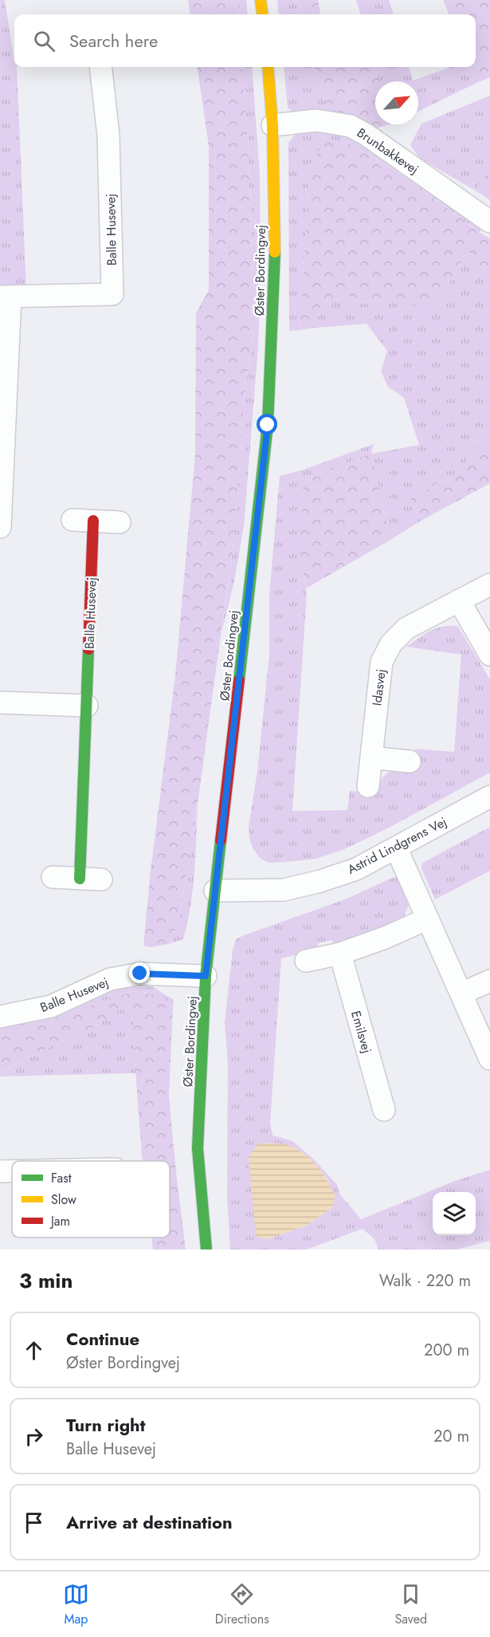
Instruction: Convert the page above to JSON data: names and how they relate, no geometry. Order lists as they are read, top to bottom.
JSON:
{
  "streets": {
    "street": [
      "Brunbakkevej",
      "Balle Husevej",
      "Øster Bordingvej",
      "Idasvej",
      "Astrid Lindgrens Vej",
      "Emilsvej"
    ]
  },
  "crossings": [
    ["Brunbakkevej", "Øster Bordingvej"],
    ["Balle Husevej", "Øster Bordingvej"],
    ["Øster Bordingvej", "Astrid Lindgrens Vej"]
  ],
  "legend": ["Fast", "Slow", "Jam"],
  "north": "top right",
  "page": {
    "search": "Search here",
    "heading": ["3 min", "Walk · 220 m"],
    "list": [
      ["Continue", "Øster Bordingvej", "200 m"],
      ["Turn right", "Balle Husevej", "20 m"],
      "Arrive at destination"
    ],
    "nav": ["Map", "Directions", "Saved"]
  }
}
